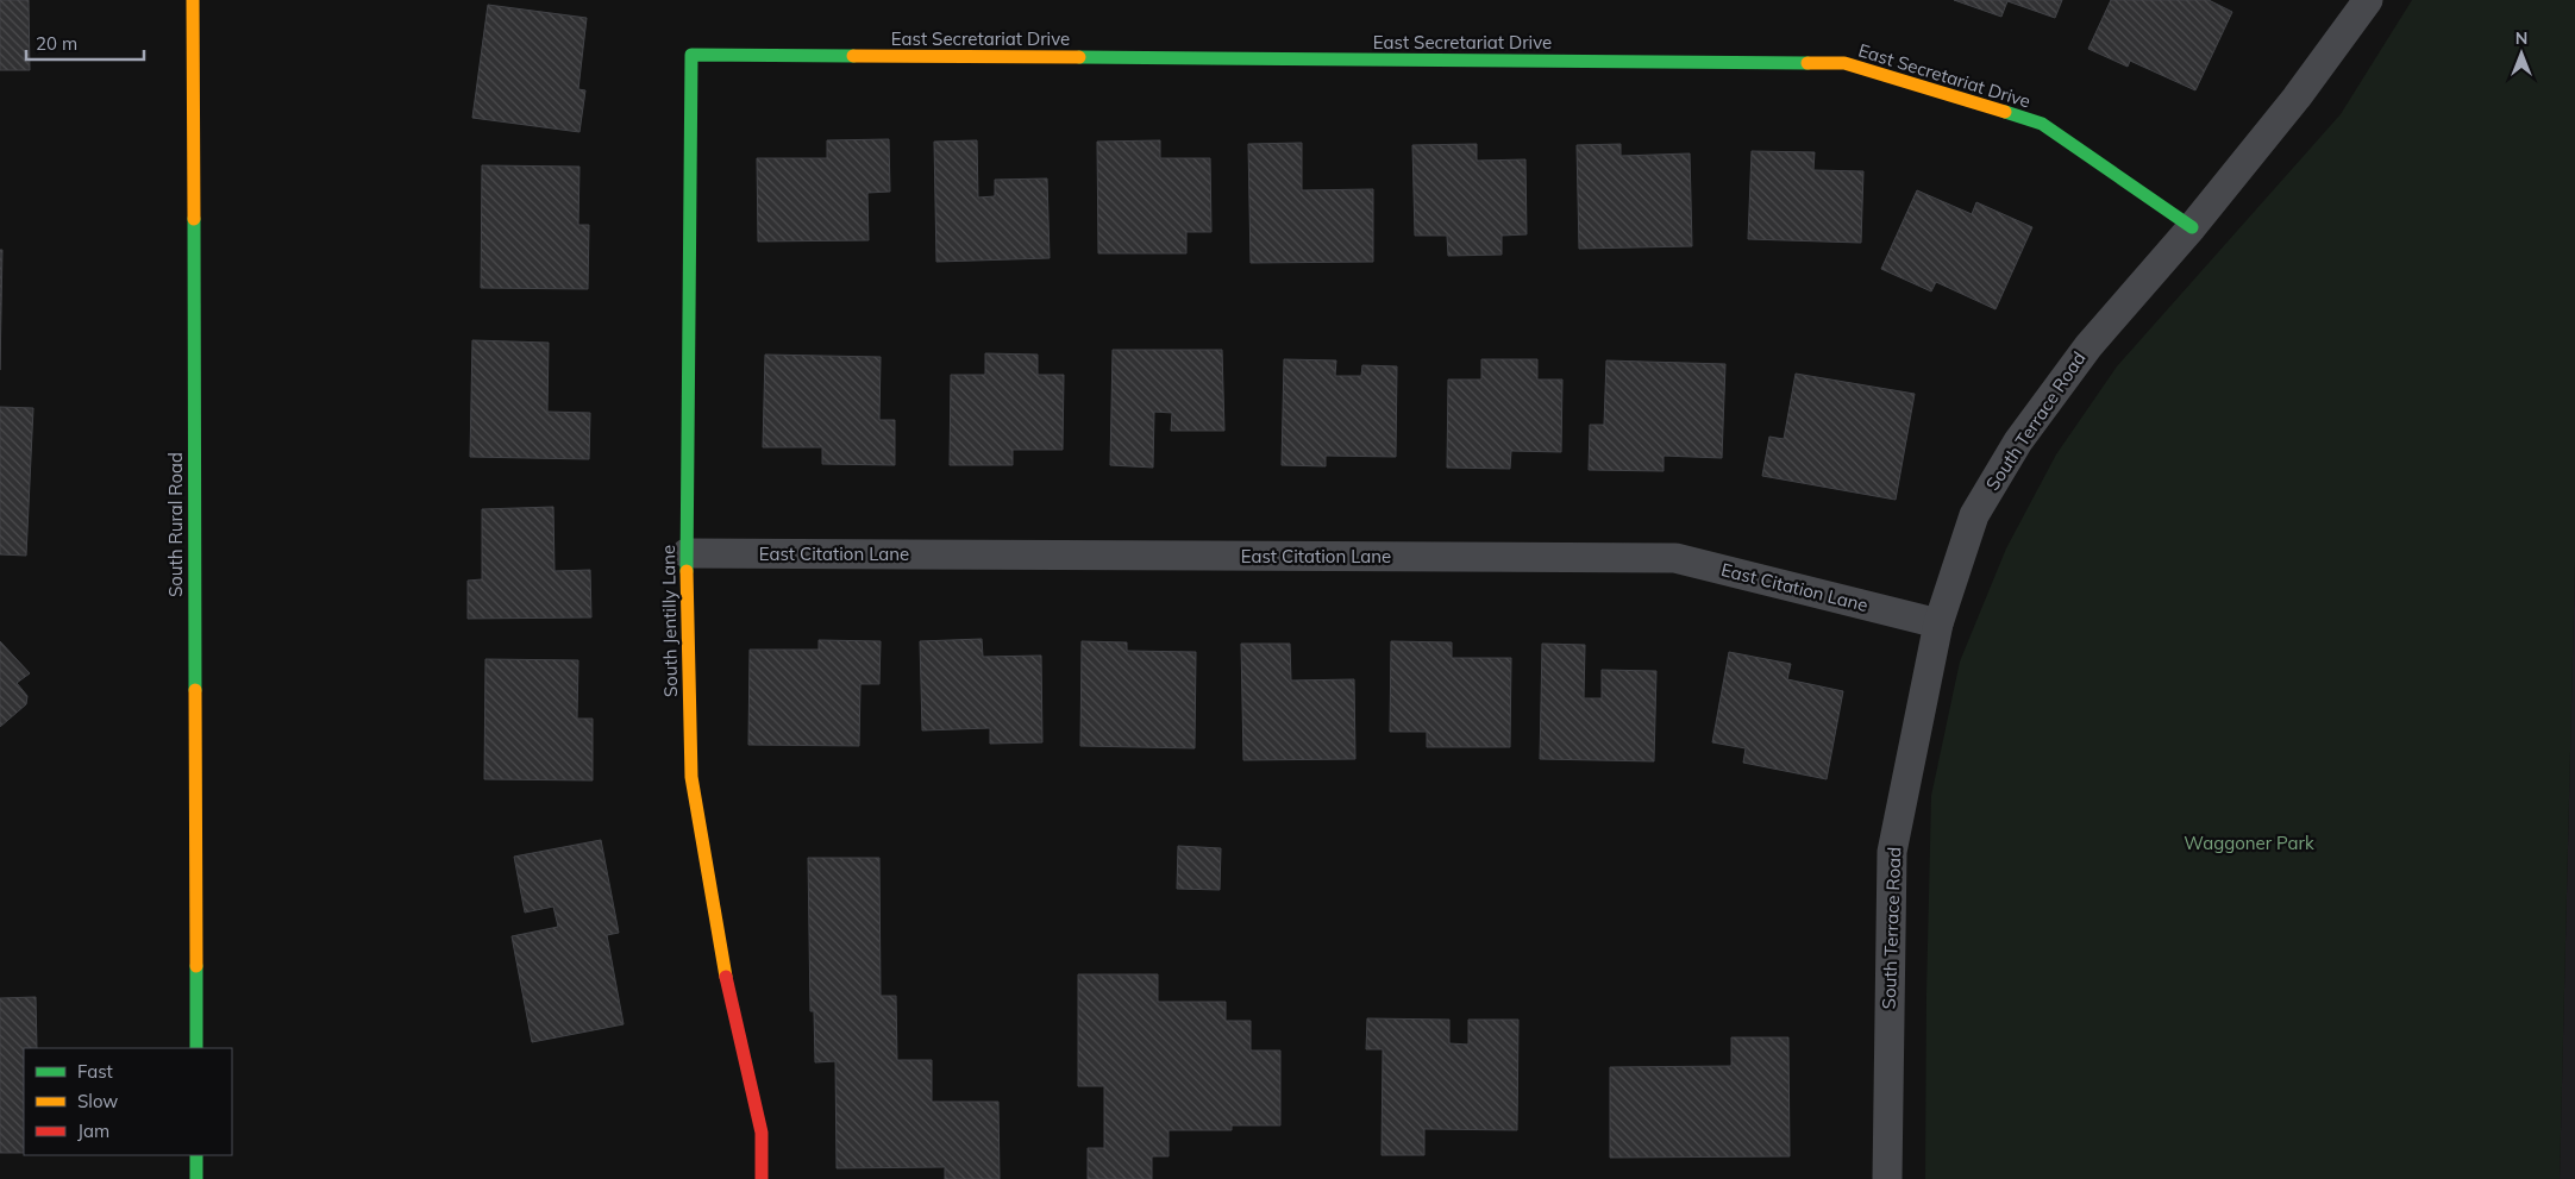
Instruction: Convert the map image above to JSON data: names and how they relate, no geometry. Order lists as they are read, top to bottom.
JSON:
{
  "streets": {
    "street": [
      "East Secretariat Drive",
      "South Terrace Road",
      "South Rural Road",
      "East Citation Lane",
      "South Jentilly Lane"
    ]
  },
  "crossings": [
    ["East Secretariat Drive", "South Terrace Road"],
    ["East Secretariat Drive", "South Jentilly Lane"],
    ["South Terrace Road", "East Citation Lane"],
    ["East Citation Lane", "South Jentilly Lane"]
  ],
  "parks": ["Waggoner Park"],
  "legend": ["Fast", "Slow", "Jam"],
  "scale_bar": "20 m",
  "north": "top"
}
